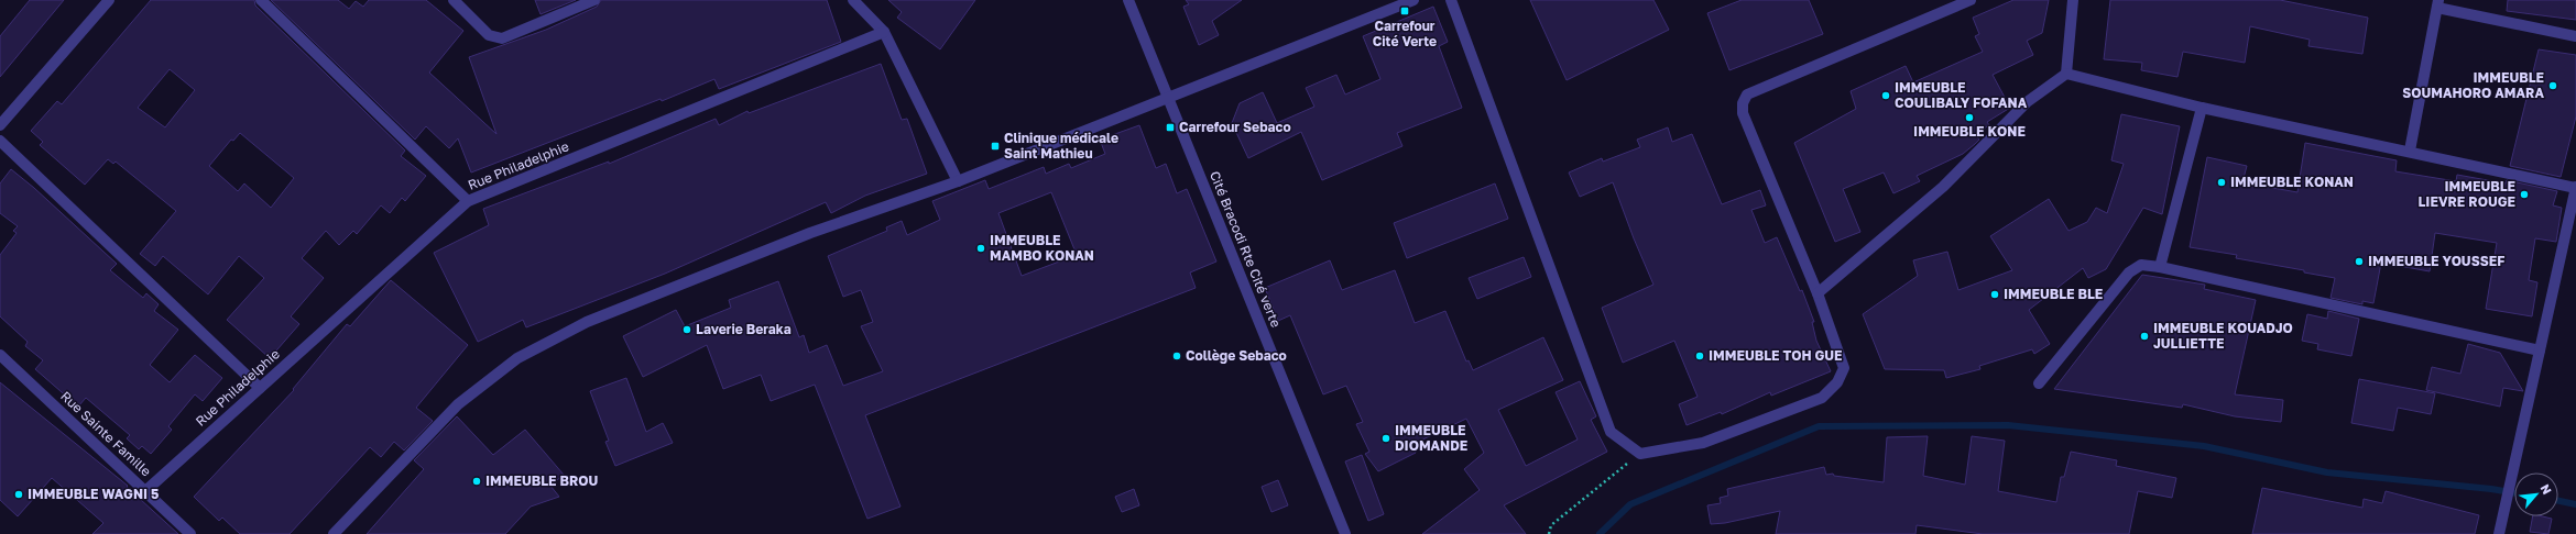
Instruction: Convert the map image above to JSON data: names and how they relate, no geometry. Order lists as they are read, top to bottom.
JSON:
{
  "streets": {
    "street": ["Rue Philadelphie", "Cité Bracodi Rte Cité verte", "Rue Sainte Famille"]
  },
  "crossings": [
    ["Rue Philadelphie", "Rue Sainte Famille"]
  ],
  "places": {
    "transit": ["Carrefour Cité Verte", "Carrefour Sebaco", "Clinique médicale Saint Mathieu"],
    "other": [
      "IMMEUBLE SOUMAHORO AMARA",
      "IMMEUBLE COULIBALY FOFANA",
      "IMMEUBLE KONE",
      "IMMEUBLE KONAN",
      "IMMEUBLE LIEVRE ROUGE",
      "IMMEUBLE MAMBO KONAN",
      "IMMEUBLE YOUSSEF",
      "IMMEUBLE BLE",
      "Laverie Beraka",
      "IMMEUBLE KOUADJO JULLIETTE",
      "Collège Sebaco",
      "IMMEUBLE TOH GUE",
      "IMMEUBLE DIOMANDE",
      "IMMEUBLE BROU",
      "IMMEUBLE WAGNI 5"
    ]
  },
  "north": "top right"
}
